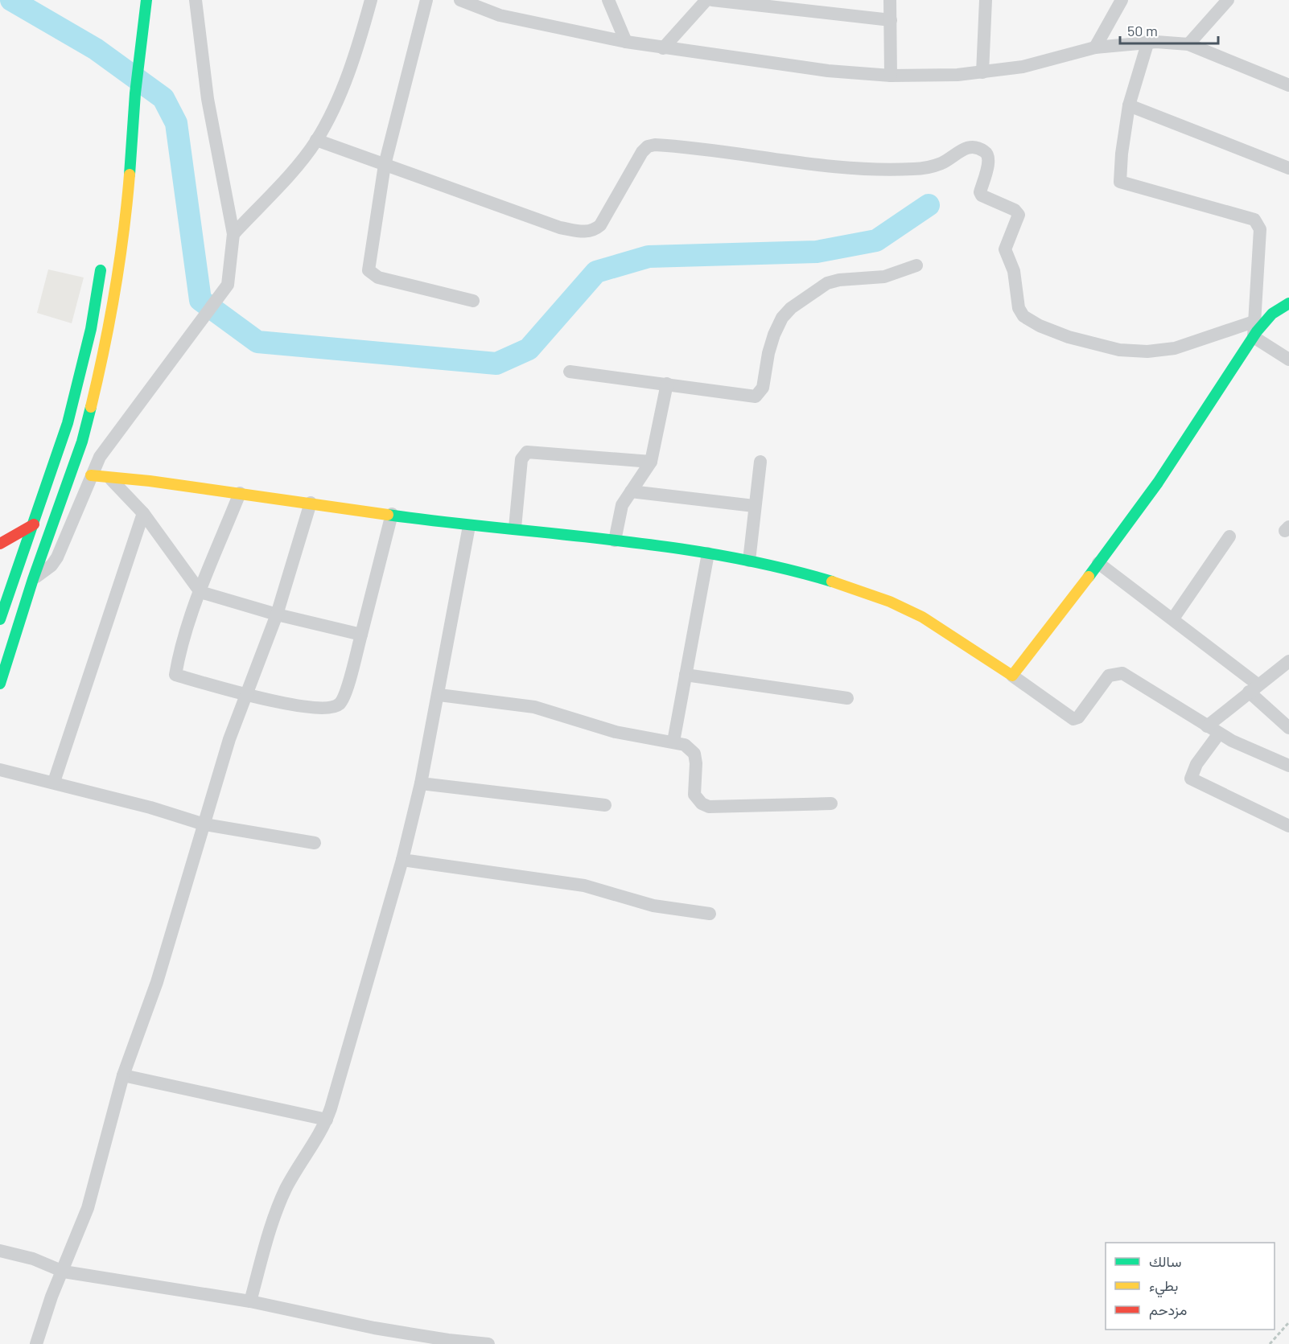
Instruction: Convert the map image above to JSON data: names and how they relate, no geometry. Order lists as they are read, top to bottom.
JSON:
{
  "legend": ["سالك", "بطيء", "مزدحم"],
  "scale_bar": "50 m"
}
